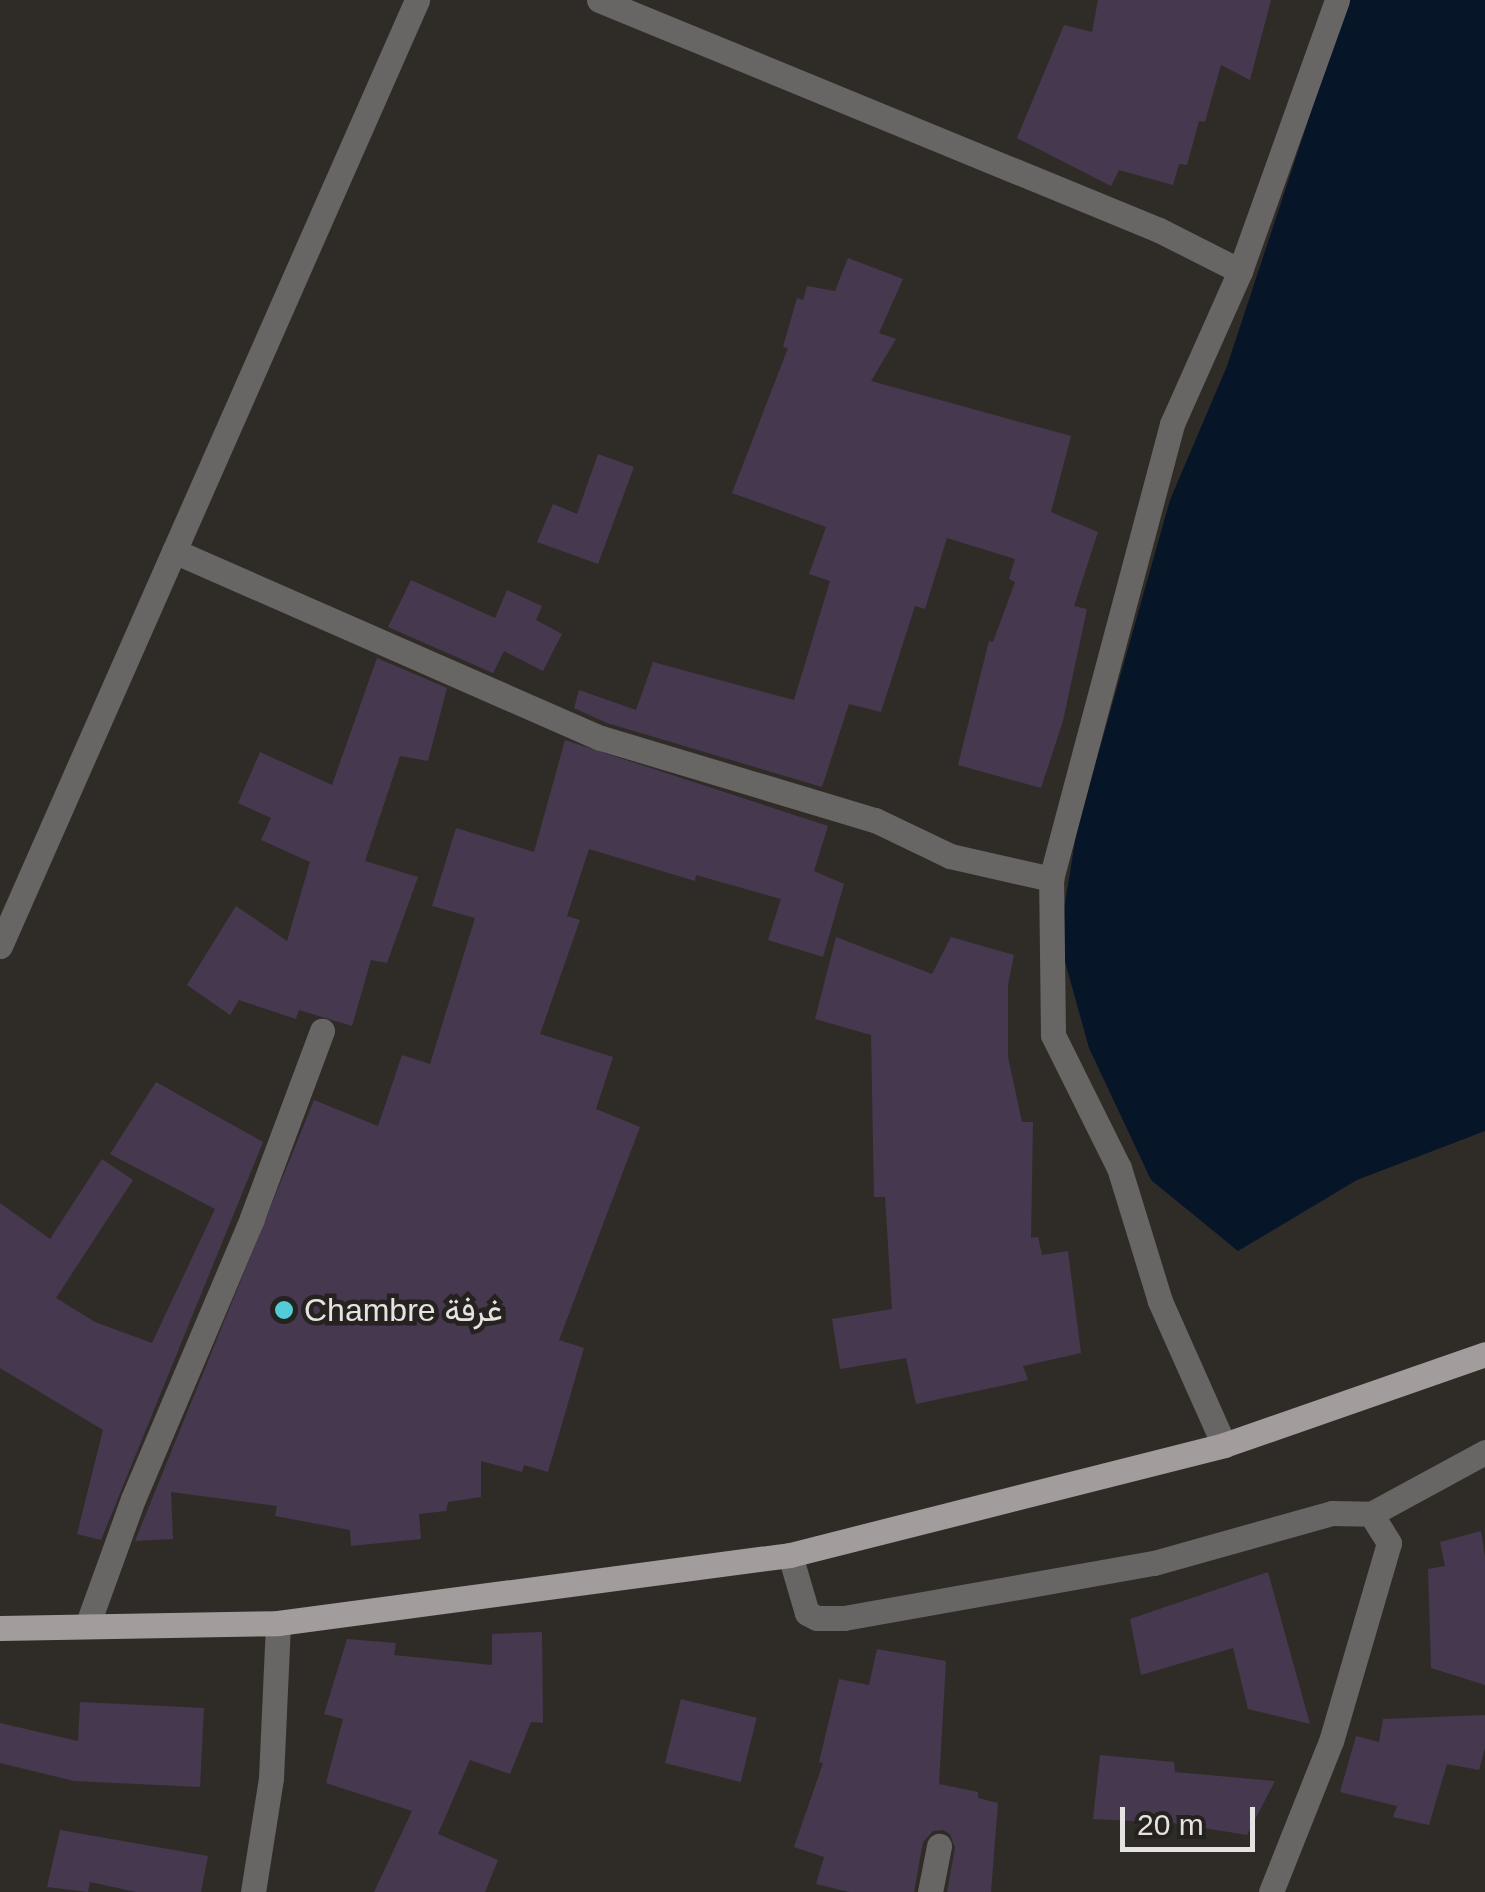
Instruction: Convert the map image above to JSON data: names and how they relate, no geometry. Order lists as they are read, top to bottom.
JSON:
{
  "places": ["Chambre غرفة"],
  "scale_bar": "20 m"
}
